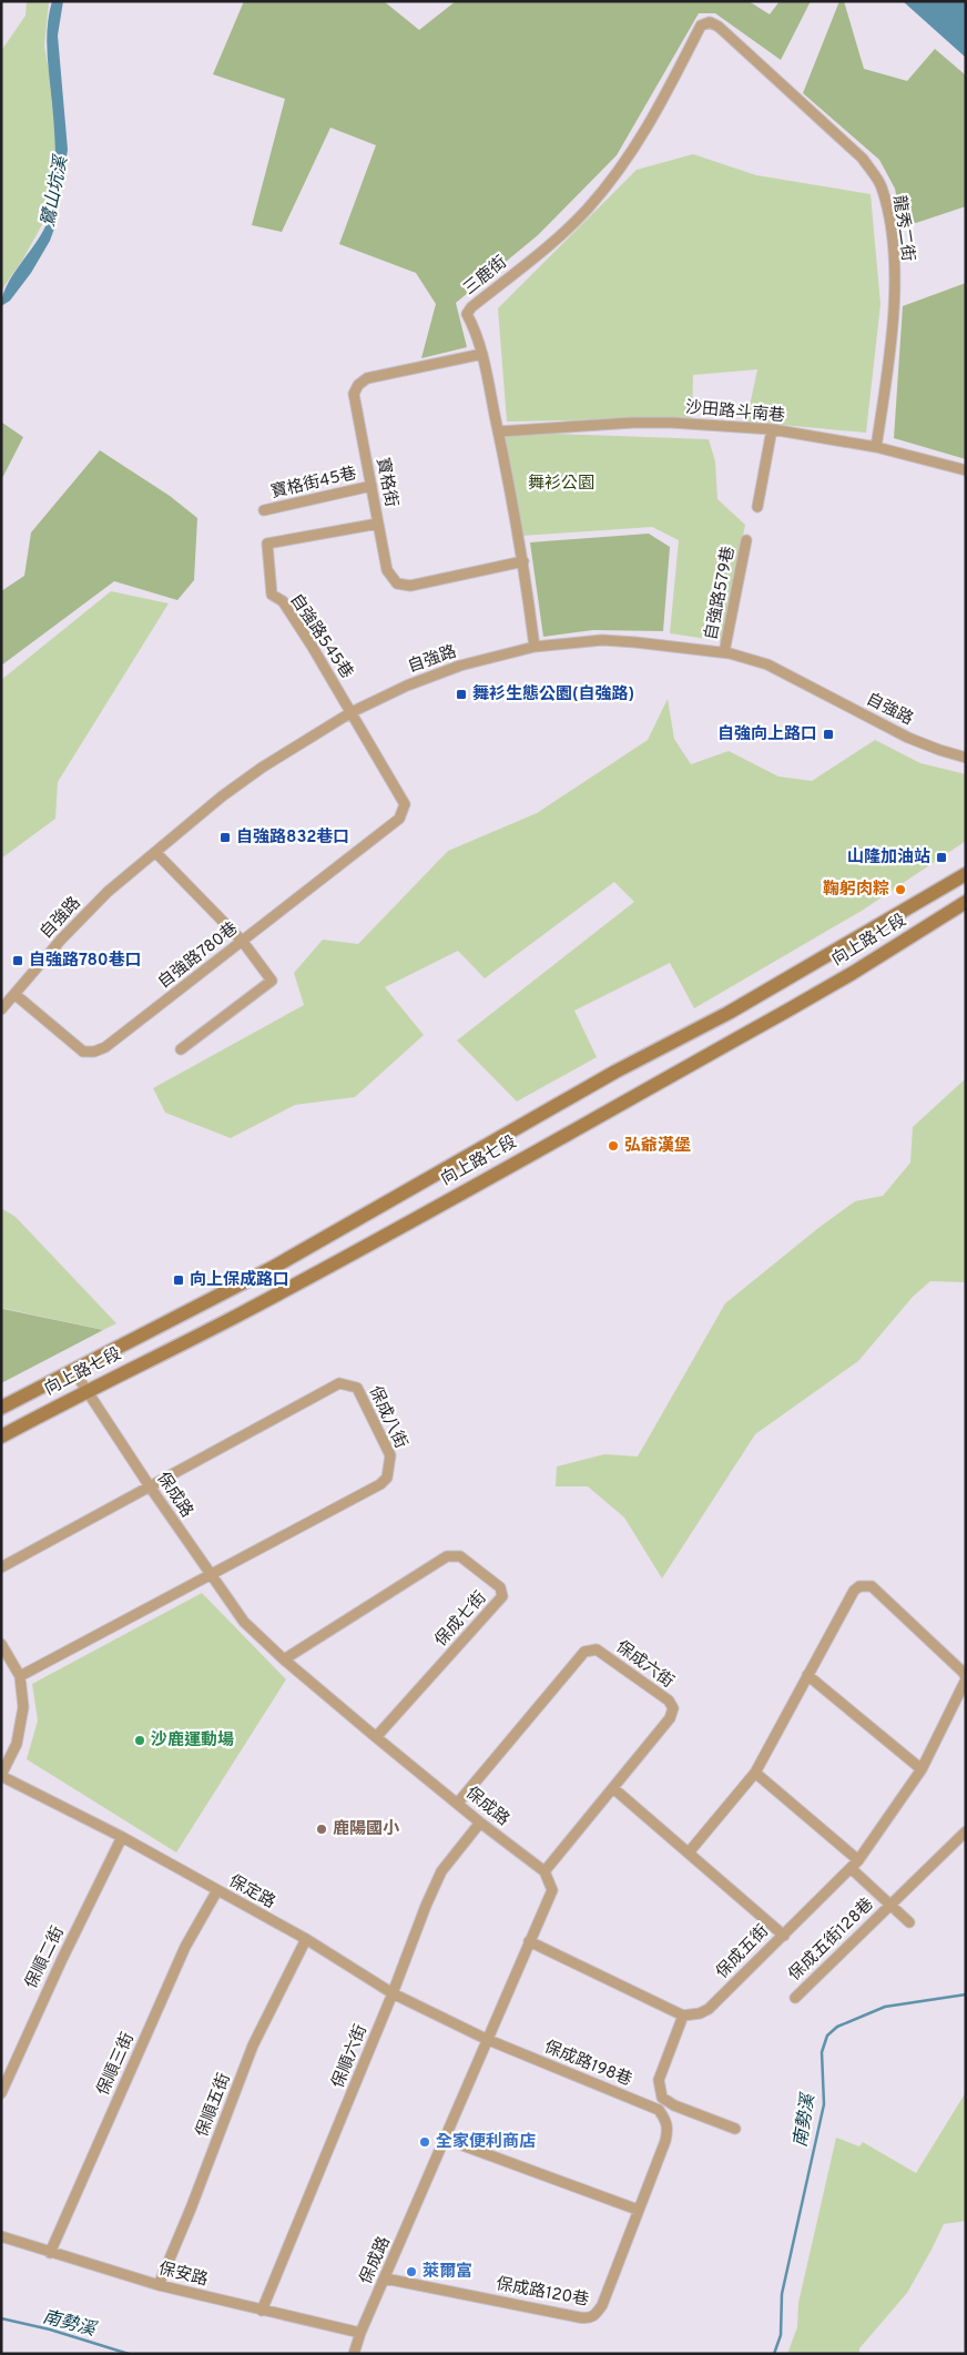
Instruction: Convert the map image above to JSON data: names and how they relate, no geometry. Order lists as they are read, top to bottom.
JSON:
{
  "streets": {
    "main road": ["向上路七段"],
    "street": [
      "龍秀二街",
      "三鹿街",
      "沙田路斗南巷",
      "寶格街",
      "寶格街45巷",
      "自強路579巷",
      "自強路545巷",
      "自強路",
      "自強路780巷",
      "保成八街",
      "保成路",
      "保成七街",
      "保成六街",
      "保定路",
      "保成五街128巷",
      "保成五街",
      "保順二街",
      "保順六街",
      "保順三街",
      "保成路198巷",
      "保順五街",
      "保安路",
      "保成路120巷"
    ]
  },
  "crossings": [
    ["龍秀二街", "三鹿街"],
    ["龍秀二街", "沙田路斗南巷"],
    ["三鹿街", "沙田路斗南巷"],
    ["三鹿街", "寶格街"],
    ["三鹿街", "自強路"],
    ["寶格街", "寶格街45巷"],
    ["寶格街", "自強路545巷"],
    ["自強路579巷", "自強路"],
    ["自強路545巷", "自強路"],
    ["自強路545巷", "自強路780巷"],
    ["自強路", "自強路780巷"],
    ["向上路七段", "保成路"],
    ["保成八街", "保成路"],
    ["保成路", "保成七街"],
    ["保成路", "保成六街"],
    ["保成路", "保定路"],
    ["保成路", "保順六街"],
    ["保成路", "保成路198巷"],
    ["保成路", "保安路"],
    ["保成路", "保成路120巷"],
    ["保成六街", "保成五街"],
    ["保定路", "保順二街"],
    ["保定路", "保順六街"],
    ["保定路", "保順三街"],
    ["保定路", "保成路198巷"],
    ["保定路", "保順五街"],
    ["保順六街", "保安路"],
    ["保順三街", "保安路"],
    ["保成路198巷", "保成路120巷"],
    ["保順五街", "保安路"]
  ],
  "water": ["鷺山坑溪", "南勢溪"],
  "parks": ["舞衫公園"],
  "places": {
    "transit": [
      "舞衫生態公園(自強路)",
      "自強向上路口",
      "自強路832巷口",
      "山隆加油站",
      "自強路780巷口",
      "向上保成路口"
    ],
    "other": [
      "鞠躬肉粽",
      "弘爺漢堡",
      "沙鹿運動場",
      "鹿陽國小",
      "全家便利商店",
      "萊爾富"
    ]
  }
}
